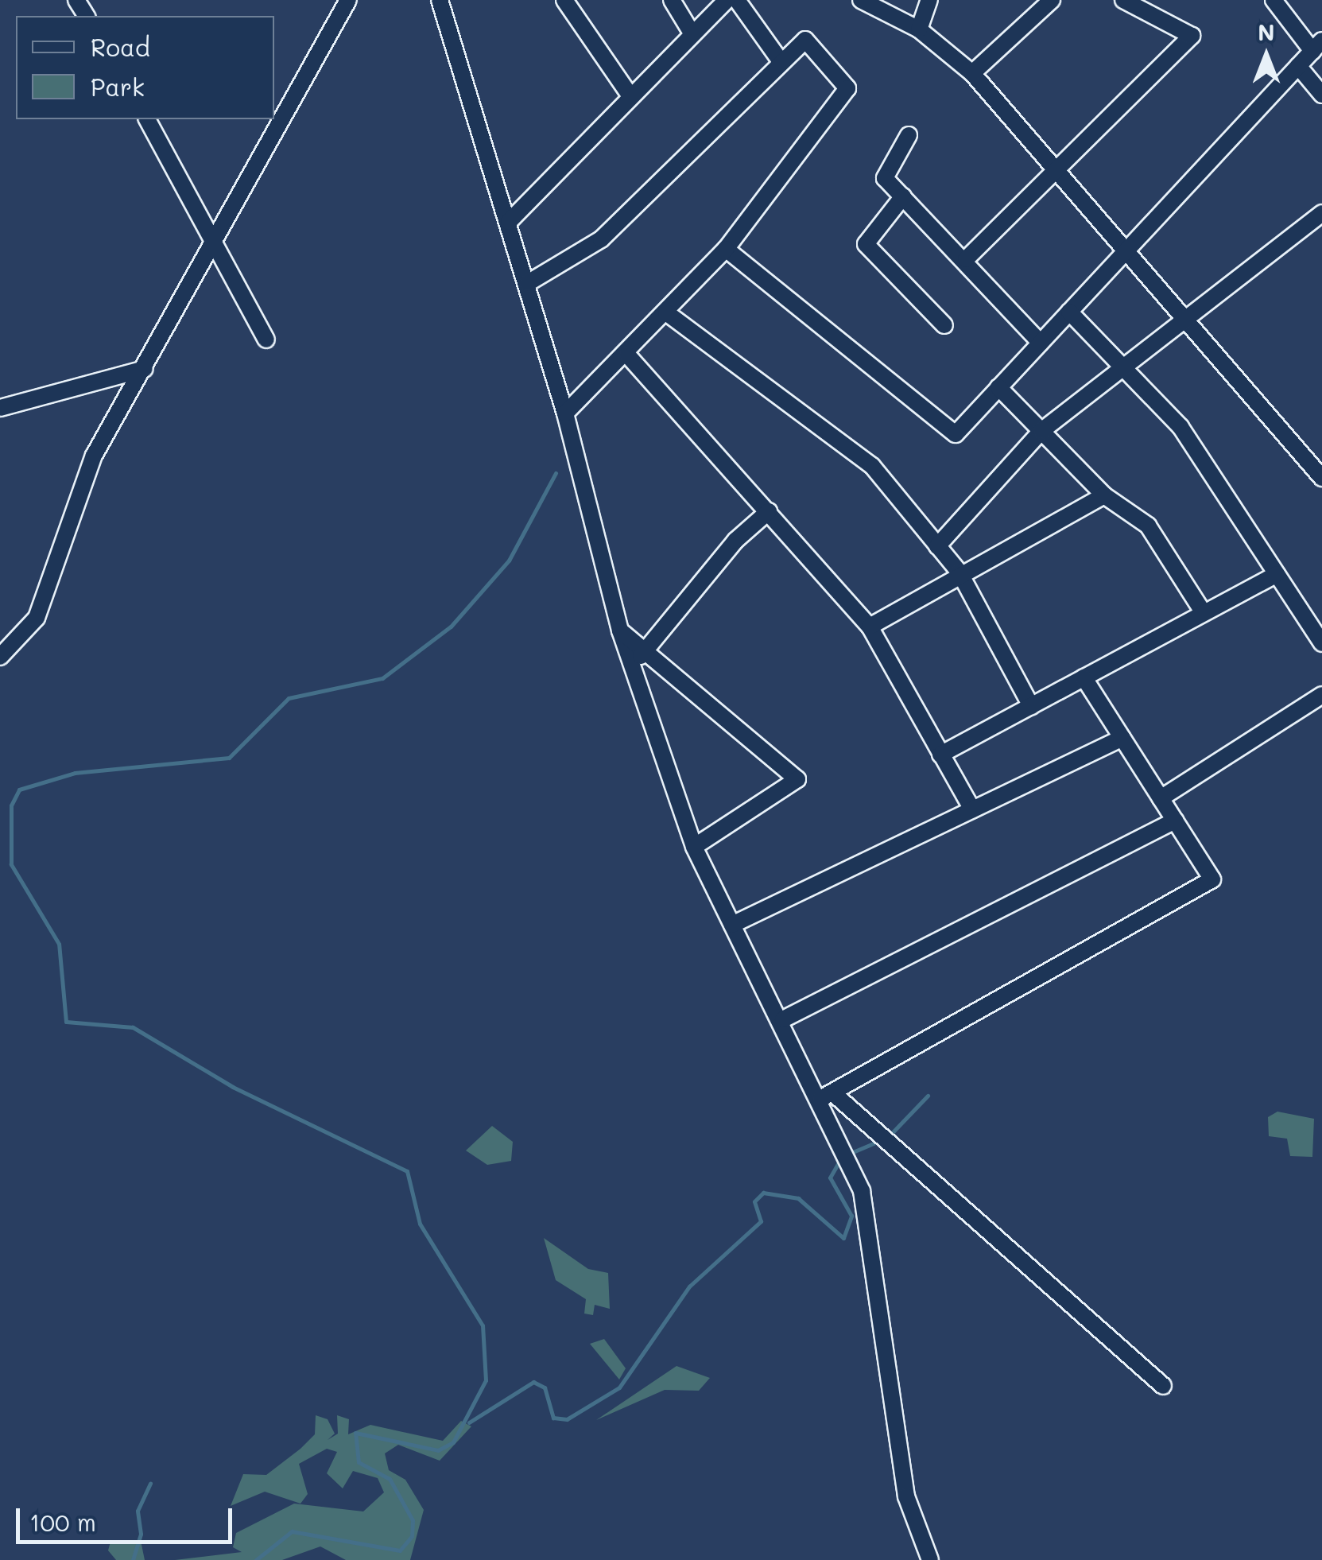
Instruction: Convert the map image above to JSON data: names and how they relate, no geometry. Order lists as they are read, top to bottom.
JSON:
{
  "legend": ["Road", "Park"],
  "scale_bar": "100 m",
  "north": "top"
}
